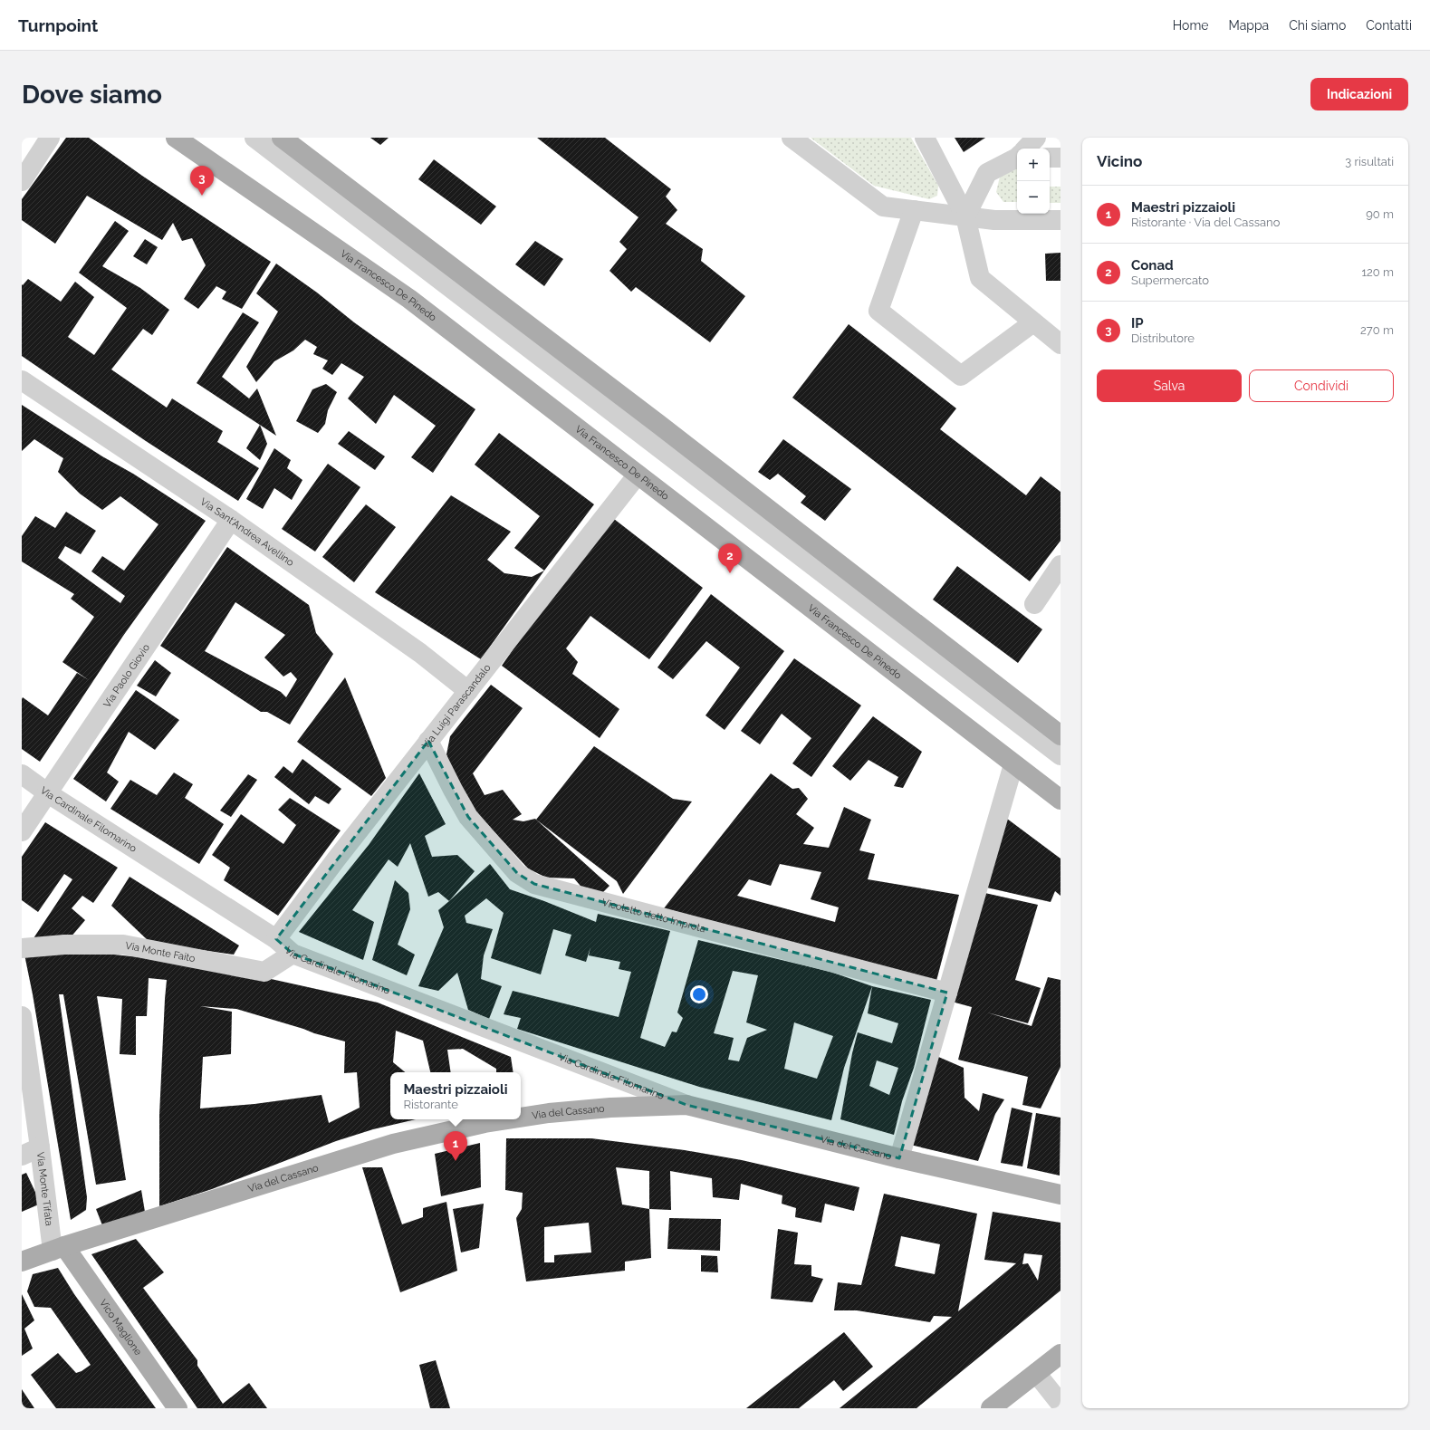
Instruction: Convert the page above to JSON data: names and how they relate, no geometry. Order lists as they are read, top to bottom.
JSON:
{
  "streets": {
    "main road": ["Via Francesco De Pinedo", "Via del Cassano", "Vico Maglione"],
    "street": [
      "Via Sant'Andrea Avellino",
      "Via Paolo Giovio",
      "Via Luigi Parascandalo",
      "Via Cardinale Filomarino",
      "Vicoletto detto Improta",
      "Via Monte Faito",
      "Via Monte Tifata"
    ]
  },
  "crossings": [
    ["Via Francesco De Pinedo", "Via Luigi Parascandalo"],
    ["Via Sant'Andrea Avellino", "Via Paolo Giovio"],
    ["Via Sant'Andrea Avellino", "Via Luigi Parascandalo"],
    ["Via Paolo Giovio", "Via Cardinale Filomarino"],
    ["Via Luigi Parascandalo", "Via Cardinale Filomarino"],
    ["Via Luigi Parascandalo", "Vicoletto detto Improta"],
    ["Via Cardinale Filomarino", "Via Monte Faito"],
    ["Via Cardinale Filomarino", "Via del Cassano"],
    ["Via del Cassano", "Via Monte Tifata"],
    ["Via del Cassano", "Vico Maglione"],
    ["Via Monte Tifata", "Vico Maglione"]
  ],
  "page": {
    "header": "Turnpoint",
    "nav": [
      "Home",
      "Mappa",
      "Chi siamo",
      "Contatti"
    ],
    "buttons": [
      "Indicazioni",
      ["Salva", "Condividi"]
    ],
    "title": "Dove siamo",
    "heading": ["Vicino", "3 risultati"],
    "map_buttons": ["+", "−"],
    "pins": ["3", "2", "1"],
    "list": [
      {
        "mark": "1",
        "name": "Maestri pizzaioli",
        "note": "Ristorante · Via del Cassano",
        "value": "90 m"
      },
      {
        "mark": "2",
        "name": "Conad",
        "note": "Supermercato",
        "value": "120 m"
      },
      {
        "mark": "3",
        "name": "IP",
        "note": "Distributore",
        "value": "270 m"
      }
    ],
    "popup": ["Maestri pizzaioli", "Ristorante"]
  }
}
